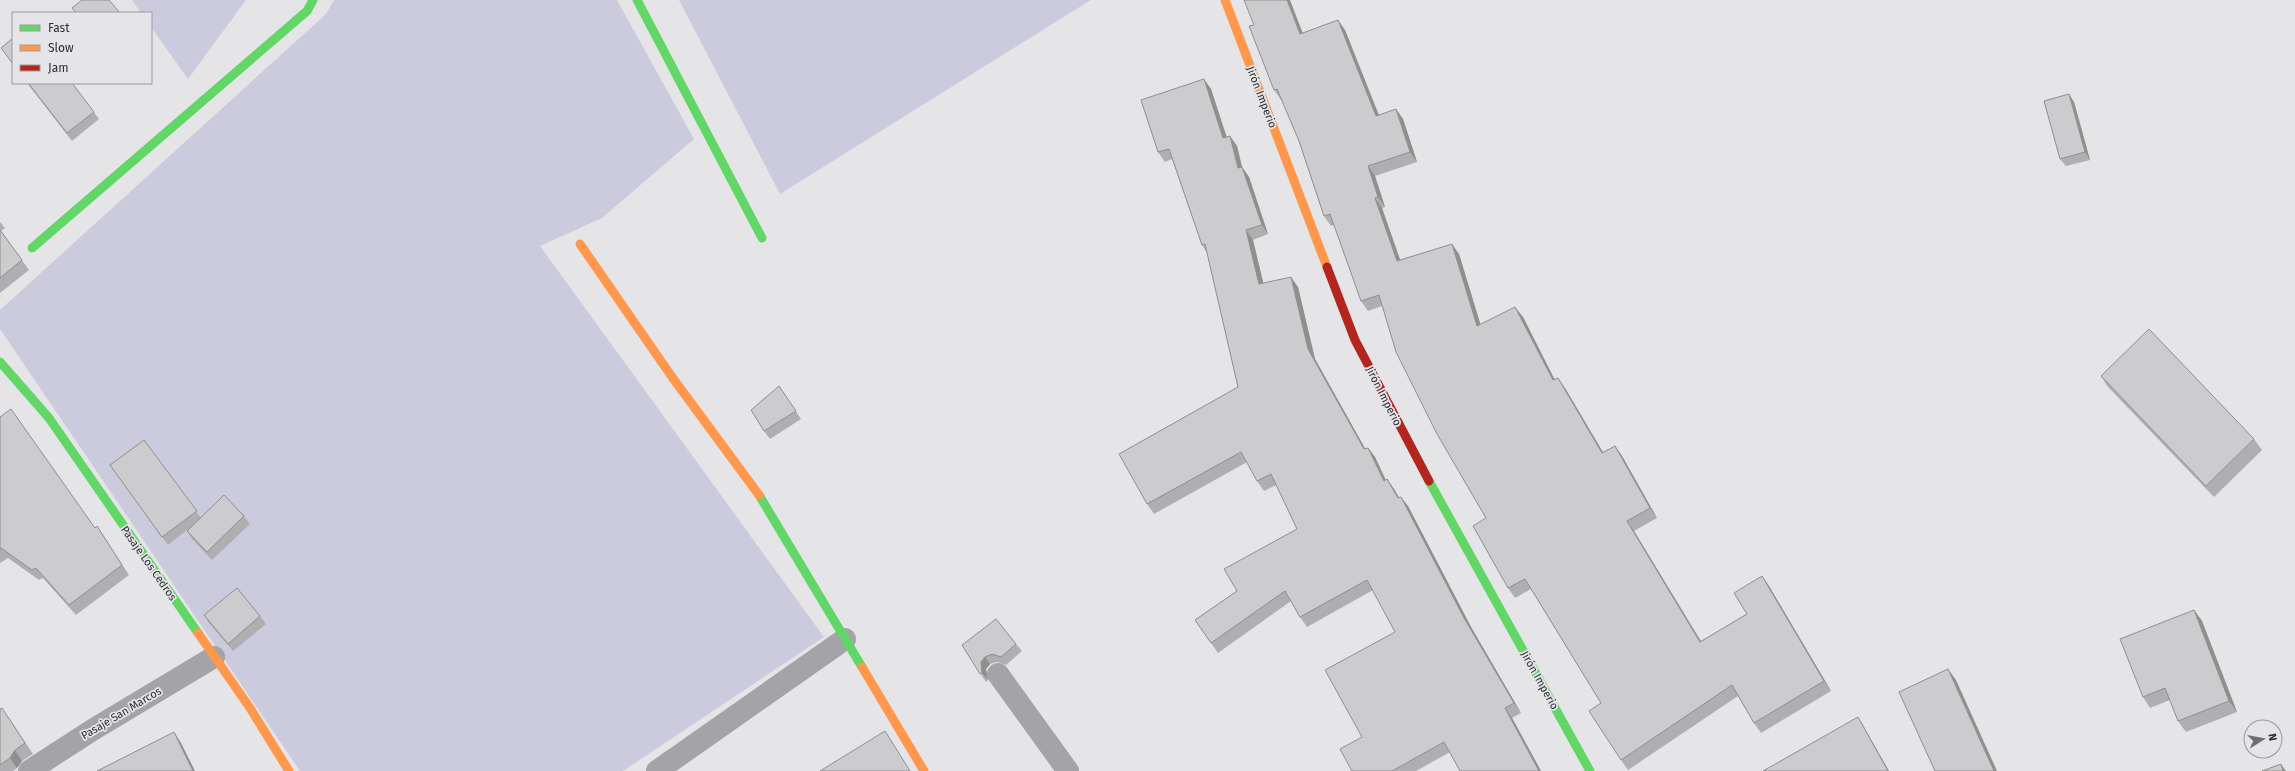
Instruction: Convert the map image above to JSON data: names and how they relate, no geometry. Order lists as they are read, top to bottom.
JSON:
{
  "streets": {
    "street": ["Jirón Imperio", "Pasaje Los Cedros", "Pasaje San Marcos"]
  },
  "crossings": [
    ["Pasaje Los Cedros", "Pasaje San Marcos"]
  ],
  "legend": ["Fast", "Slow", "Jam"],
  "north": "right"
}
